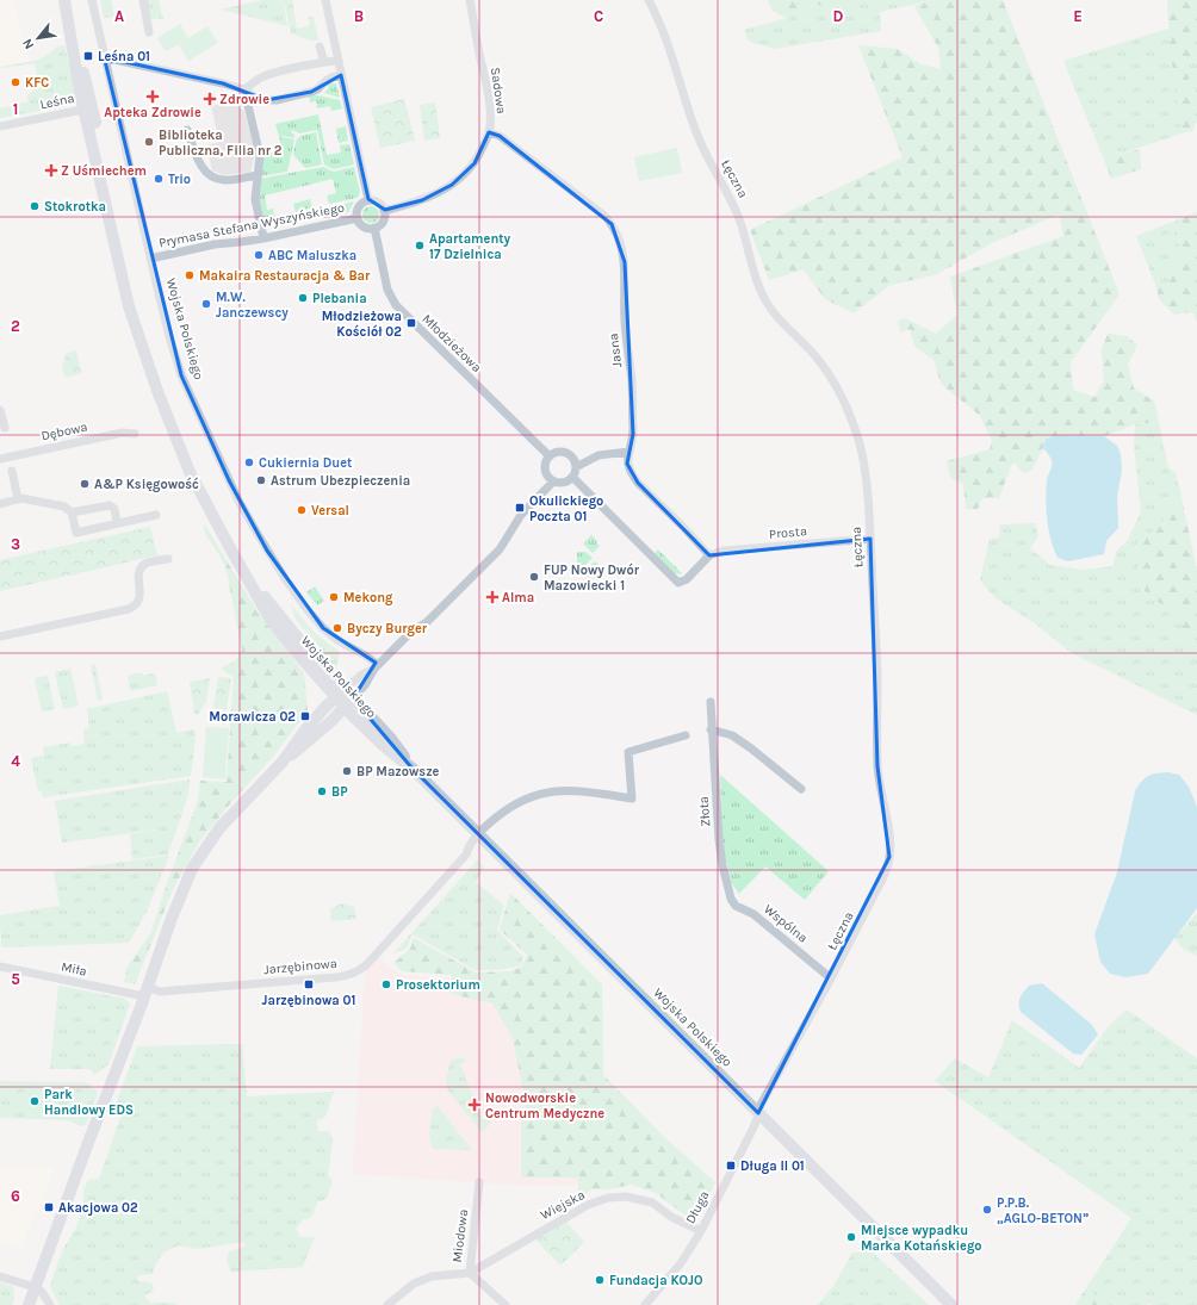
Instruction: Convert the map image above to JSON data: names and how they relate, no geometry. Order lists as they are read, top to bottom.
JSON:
{
  "streets": {
    "main road": ["Wojska Polskiego"],
    "street": [
      "Sadowa",
      "Leśna",
      "Łęczna",
      "Prymasa Stefana Wyszyńskiego",
      "Młodzieżowa",
      "Jasna",
      "Dębowa",
      "Prosta",
      "Złota",
      "Wspólna",
      "Jarzębinowa",
      "Miła",
      "Wiejska",
      "Długa",
      "Miodowa"
    ]
  },
  "crossings": [
    ["Sadowa", "Prymasa Stefana Wyszyńskiego"],
    ["Sadowa", "Młodzieżowa"],
    ["Sadowa", "Jasna"],
    ["Leśna", "Wojska Polskiego"],
    ["Łęczna", "Wojska Polskiego"],
    ["Łęczna", "Prosta"],
    ["Łęczna", "Wspólna"],
    ["Łęczna", "Długa"],
    ["Prymasa Stefana Wyszyńskiego", "Wojska Polskiego"],
    ["Prymasa Stefana Wyszyńskiego", "Młodzieżowa"],
    ["Wojska Polskiego", "Jarzębinowa"],
    ["Wojska Polskiego", "Długa"],
    ["Jasna", "Prosta"],
    ["Złota", "Wspólna"],
    ["Jarzębinowa", "Miła"],
    ["Wiejska", "Długa"],
    ["Wiejska", "Miodowa"]
  ],
  "places": {
    "transit": [
      "Leśna 01",
      "Młodzieżowa Kościół 02",
      "Okulickiego Poczta 01",
      "Morawicza 02",
      "Jarzębinowa 01",
      "Długa II 01",
      "Akacjowa 02"
    ],
    "other": [
      "KFC",
      "Biblioteka Publiczna, Filia nr 2",
      "Trio",
      "Stokrotka",
      "Apartamenty 17 Dzielnica",
      "ABC Maluszka",
      "Makaira Restauracja & Bar",
      "Plebania",
      "M.W. Janczewscy",
      "Cukiernia Duet",
      "Astrum Ubezpieczenia",
      "A&P Księgowość",
      "Versal",
      "FUP Nowy Dwór Mazowiecki 1",
      "Mekong",
      "Byczy Burger",
      "BP Mazowsze",
      "BP",
      "Prosektorium",
      "Park Handlowy EDS",
      "P.P.B. „AGLO-BETON”",
      "Miejsce wypadku Marka Kotańskiego",
      "Fundacja KOJO"
    ],
    "health": [
      "Apteka Zdrowie",
      "Zdrowie",
      "Z Uśmiechem",
      "Alma",
      "Nowodworskie Centrum Medyczne"
    ]
  },
  "north": "bottom left",
  "grid": {
    "columns": [
      "A",
      "B",
      "C",
      "D",
      "E"
    ],
    "rows": [
      "1",
      "2",
      "3",
      "4",
      "5",
      "6"
    ]
  }
}
